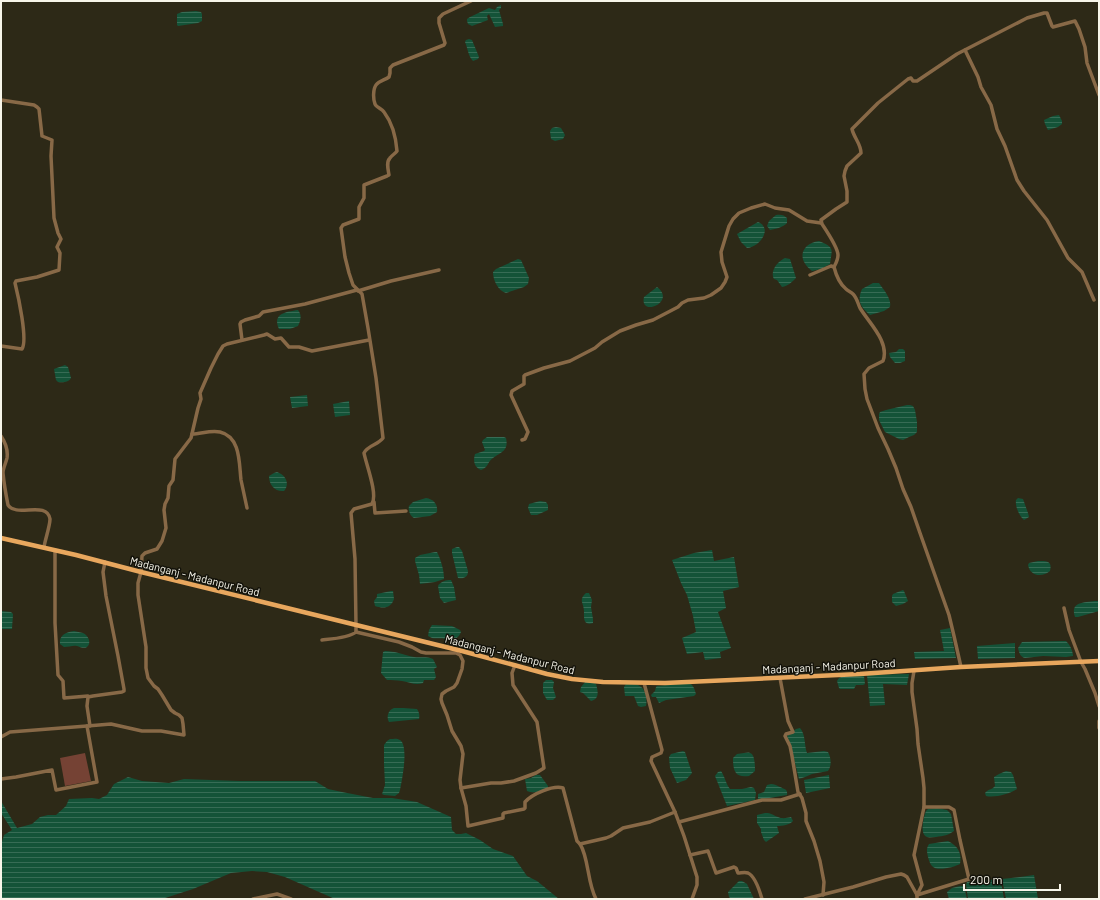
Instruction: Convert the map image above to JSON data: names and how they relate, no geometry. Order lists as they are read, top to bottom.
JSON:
{
  "streets": {
    "main road": ["Madanganj - Madanpur Road"]
  },
  "scale_bar": "200 m"
}
